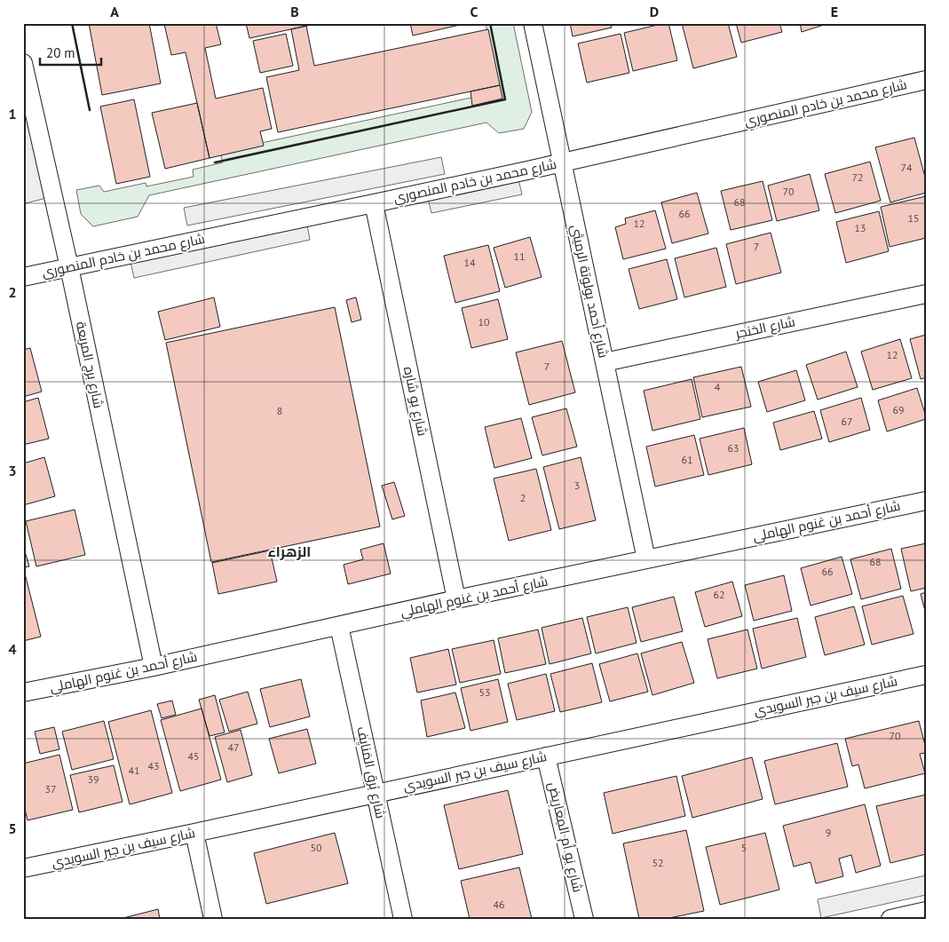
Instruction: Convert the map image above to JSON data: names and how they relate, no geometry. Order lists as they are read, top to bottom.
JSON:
{
  "streets": {
    "street": [
      "شارع محمد بن خادم المنصوري",
      "شارع أحمد بولوتة الرميثي",
      "شارع الخنجر",
      "شارع برج المربعة",
      "شارع بو شاره",
      "شارع أحمد بن غنوم الهاملي",
      "شارع سيف بن جبر السويدي",
      "شارع بُرق المَنايِف",
      "شارع يَو أم المِعارِيض"
    ]
  },
  "crossings": [
    ["شارع محمد بن خادم المنصوري", "شارع أحمد بولوتة الرميثي"],
    ["شارع محمد بن خادم المنصوري", "شارع برج المربعة"],
    ["شارع محمد بن خادم المنصوري", "شارع بو شاره"],
    ["شارع أحمد بولوتة الرميثي", "شارع الخنجر"],
    ["شارع أحمد بولوتة الرميثي", "شارع أحمد بن غنوم الهاملي"],
    ["شارع برج المربعة", "شارع أحمد بن غنوم الهاملي"],
    ["شارع بو شاره", "شارع أحمد بن غنوم الهاملي"],
    ["شارع أحمد بن غنوم الهاملي", "شارع بُرق المَنايِف"],
    ["شارع سيف بن جبر السويدي", "شارع بُرق المَنايِف"],
    ["شارع سيف بن جبر السويدي", "شارع يَو أم المِعارِيض"]
  ],
  "districts": ["الزهراء"],
  "house_numbers": [
    "74",
    "72",
    "70",
    "68",
    "66",
    "15",
    "12",
    "13",
    "7",
    "11",
    "14",
    "10",
    "12",
    "7",
    "4",
    "69",
    "8",
    "67",
    "63",
    "61",
    "3",
    "2",
    "68",
    "66",
    "62",
    "53",
    "70",
    "47",
    "45",
    "43",
    "41",
    "39",
    "37",
    "9",
    "50",
    "5",
    "52",
    "46"
  ],
  "scale_bar": "20 m",
  "grid": {
    "columns": [
      "A",
      "B",
      "C",
      "D",
      "E"
    ],
    "rows": [
      "1",
      "2",
      "3",
      "4",
      "5"
    ]
  }
}
